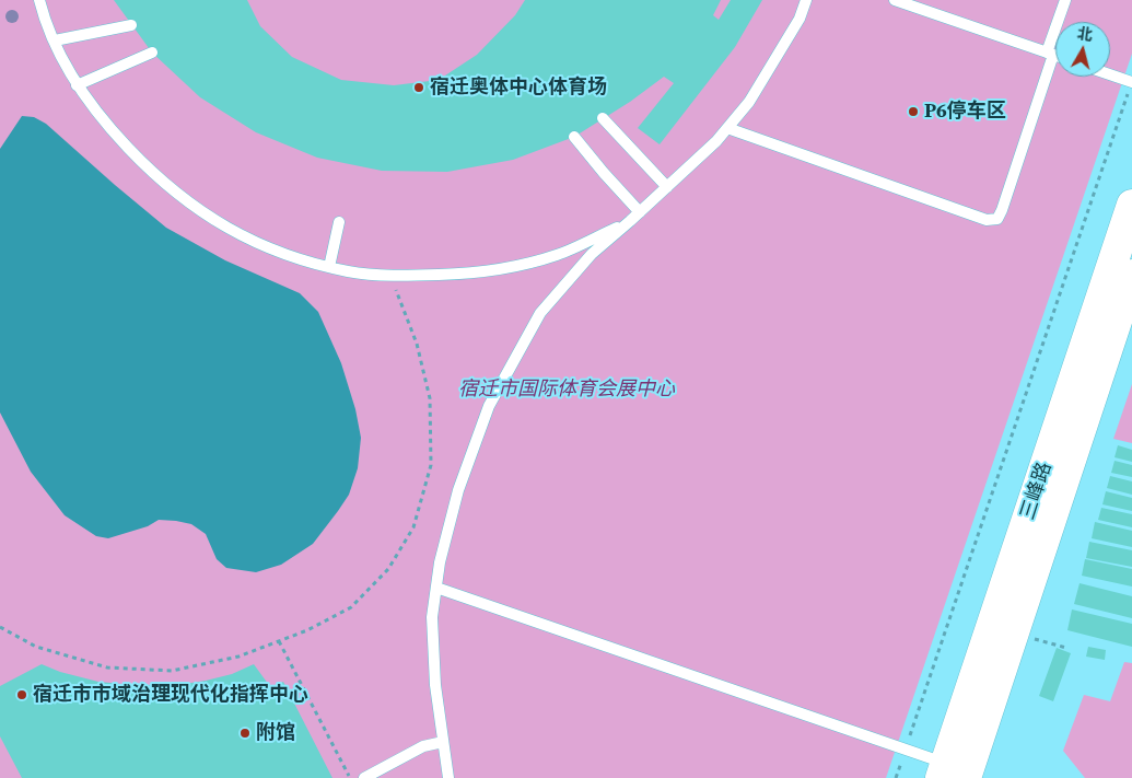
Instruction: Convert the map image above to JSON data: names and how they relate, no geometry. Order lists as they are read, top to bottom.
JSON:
{
  "streets": {
    "main road": ["三峰路"]
  },
  "parks": ["宿迁市国际体育会展中心"],
  "places": [
    "宿迁奥体中心体育场",
    "P6停车区",
    "宿迁市市域治理现代化指挥中心",
    "附馆"
  ],
  "north": "top"
}
